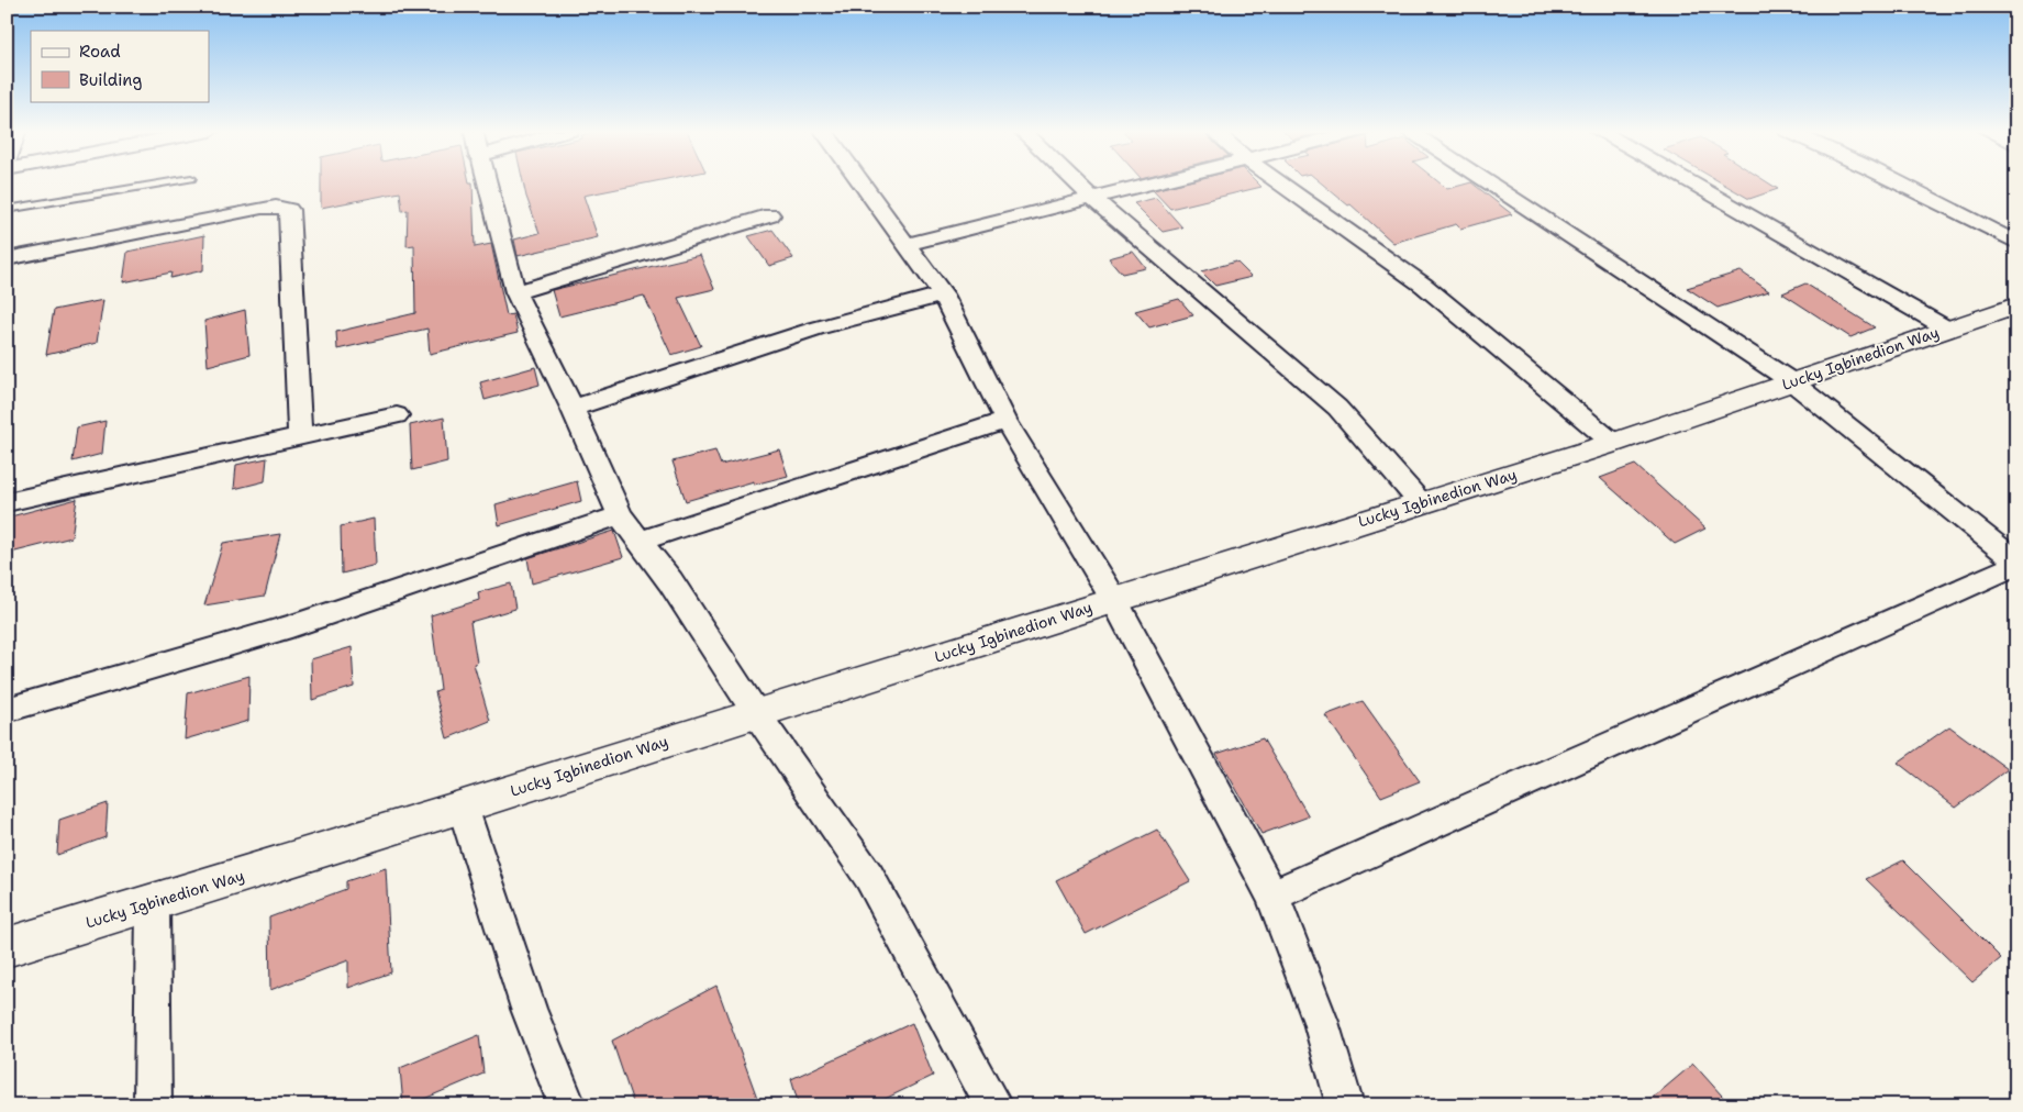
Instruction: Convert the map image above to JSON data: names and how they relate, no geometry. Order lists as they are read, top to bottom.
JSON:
{
  "streets": {
    "street": ["Lucky Igbinedion Way"]
  },
  "legend": ["Road", "Building"]
}
